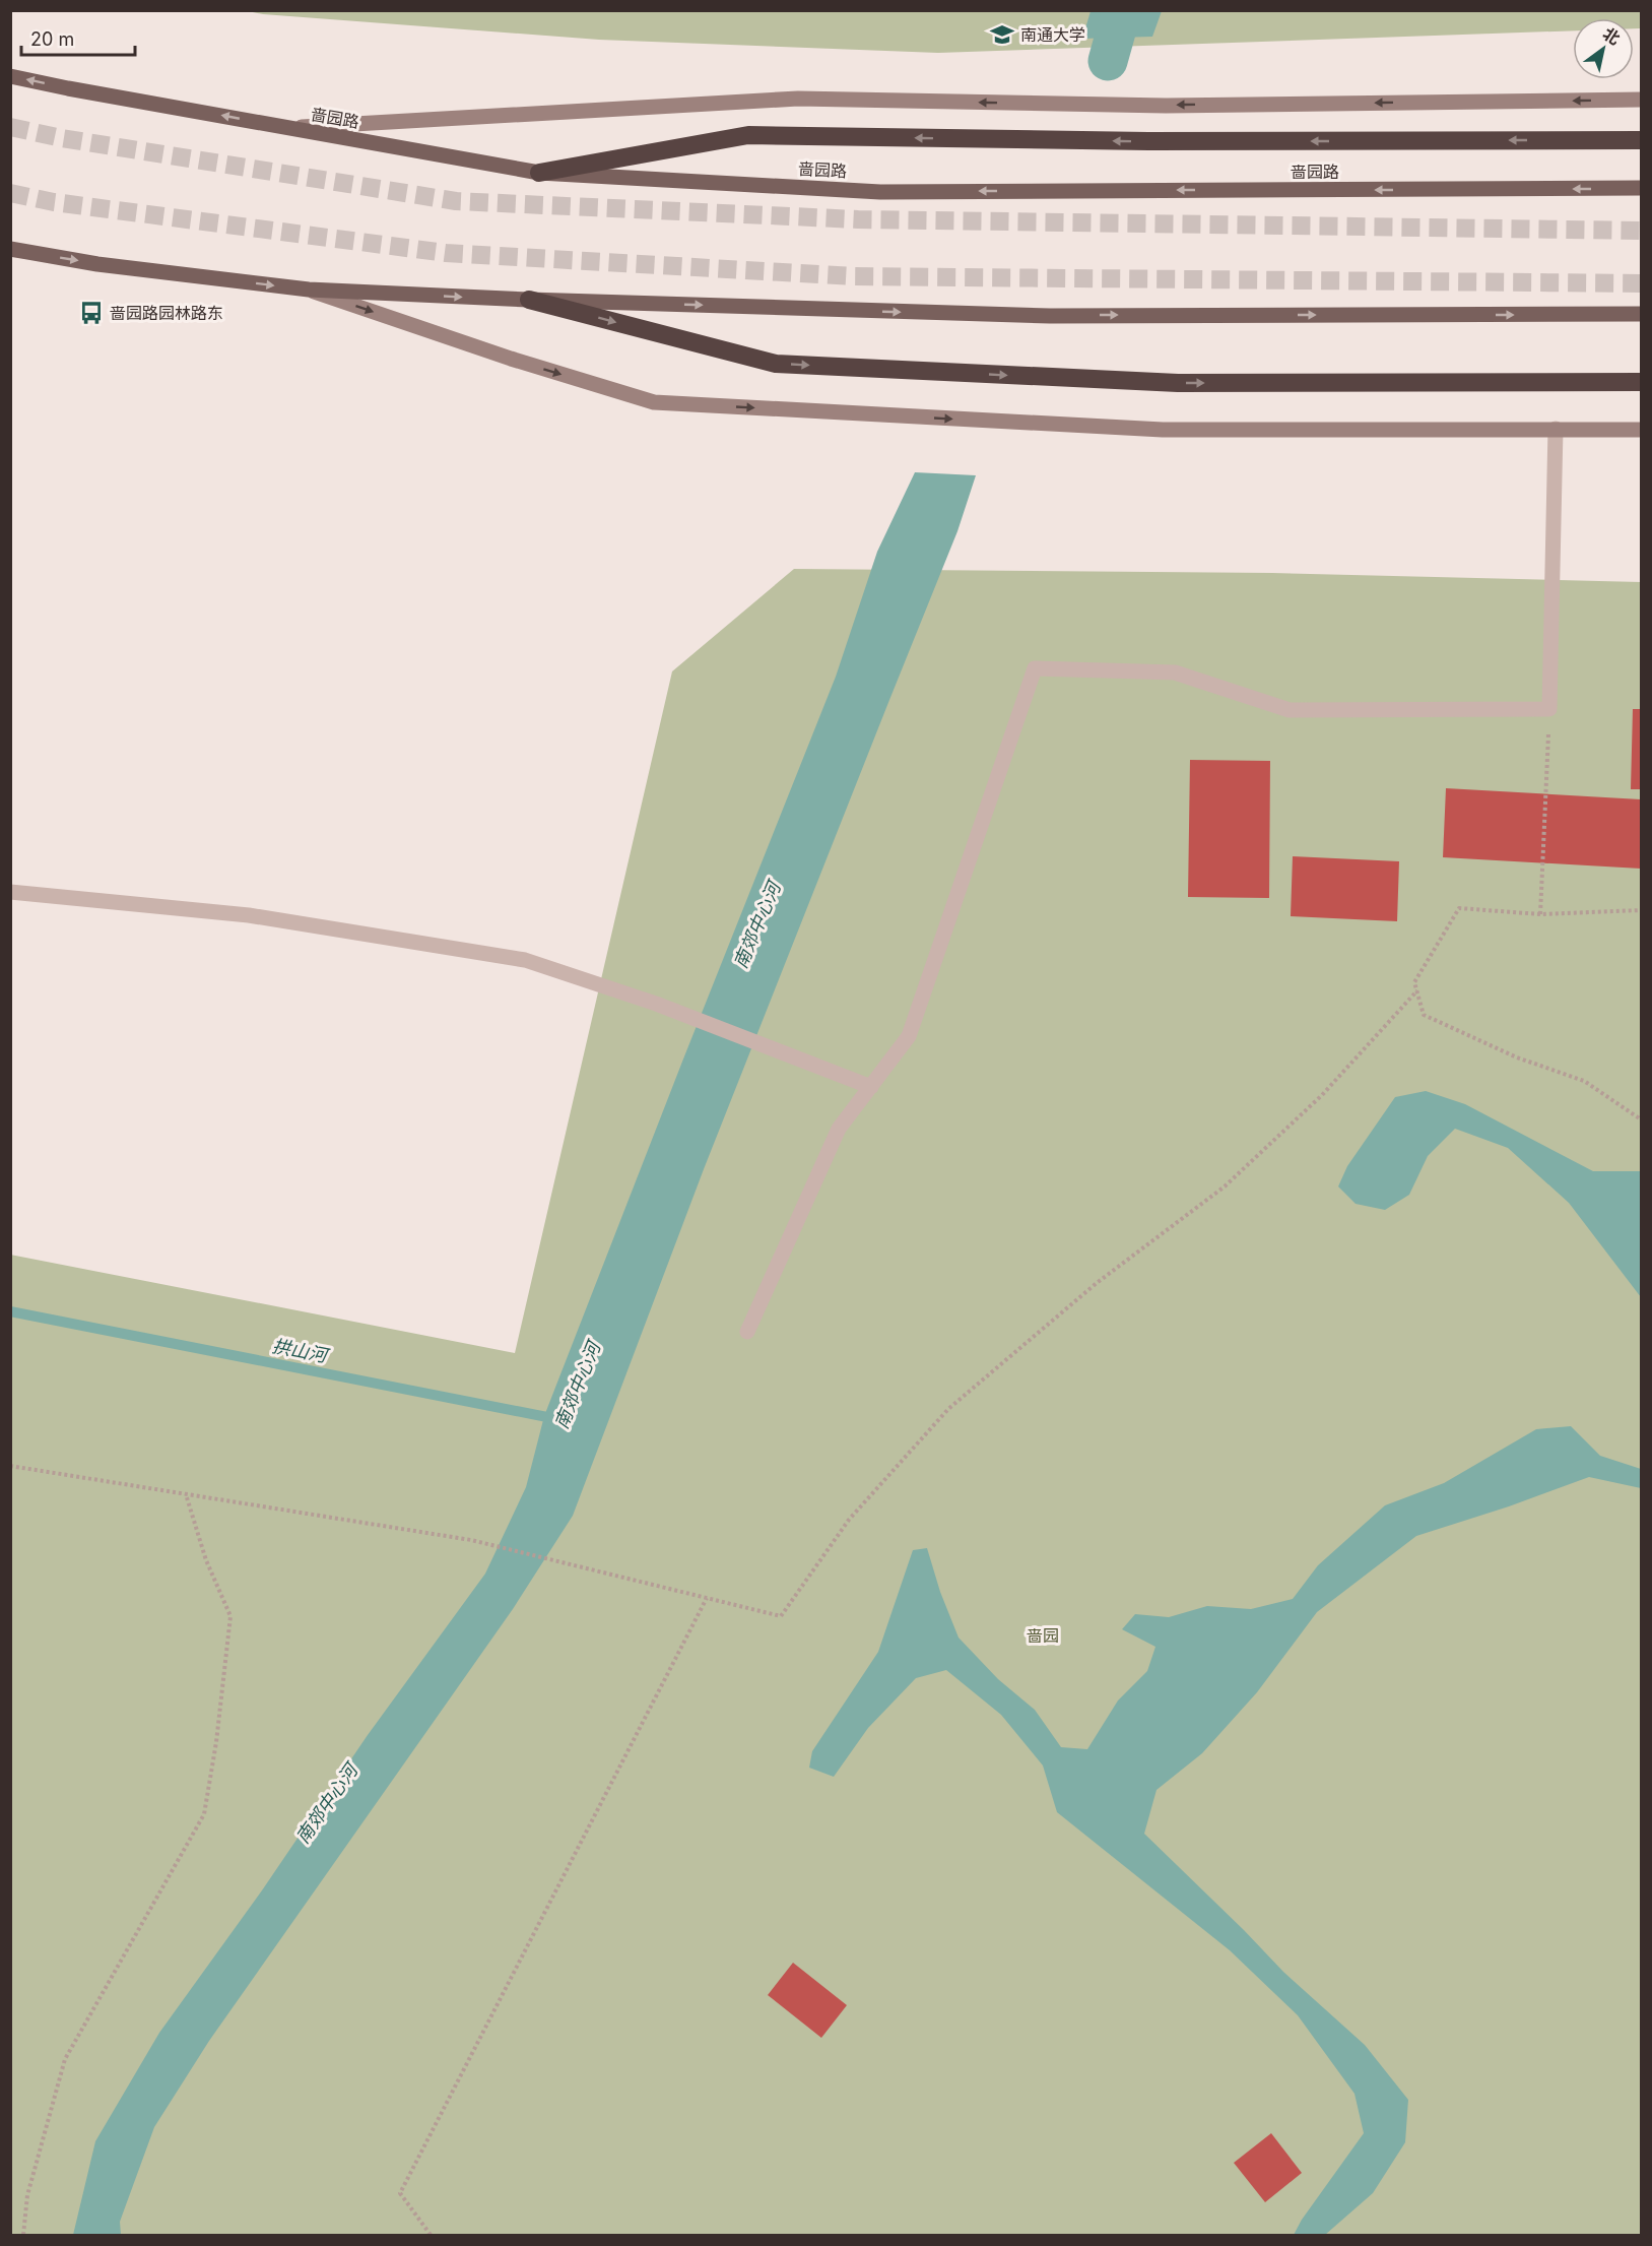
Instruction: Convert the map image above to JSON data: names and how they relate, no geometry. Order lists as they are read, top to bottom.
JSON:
{
  "streets": {
    "main road": ["啬园路"]
  },
  "water": ["南郊中心河", "拱山河"],
  "parks": ["啬园"],
  "places": {
    "school or university": ["南通大学"],
    "bus stop": ["啬园路园林路东"]
  },
  "scale_bar": "20 m",
  "north": "top right"
}
